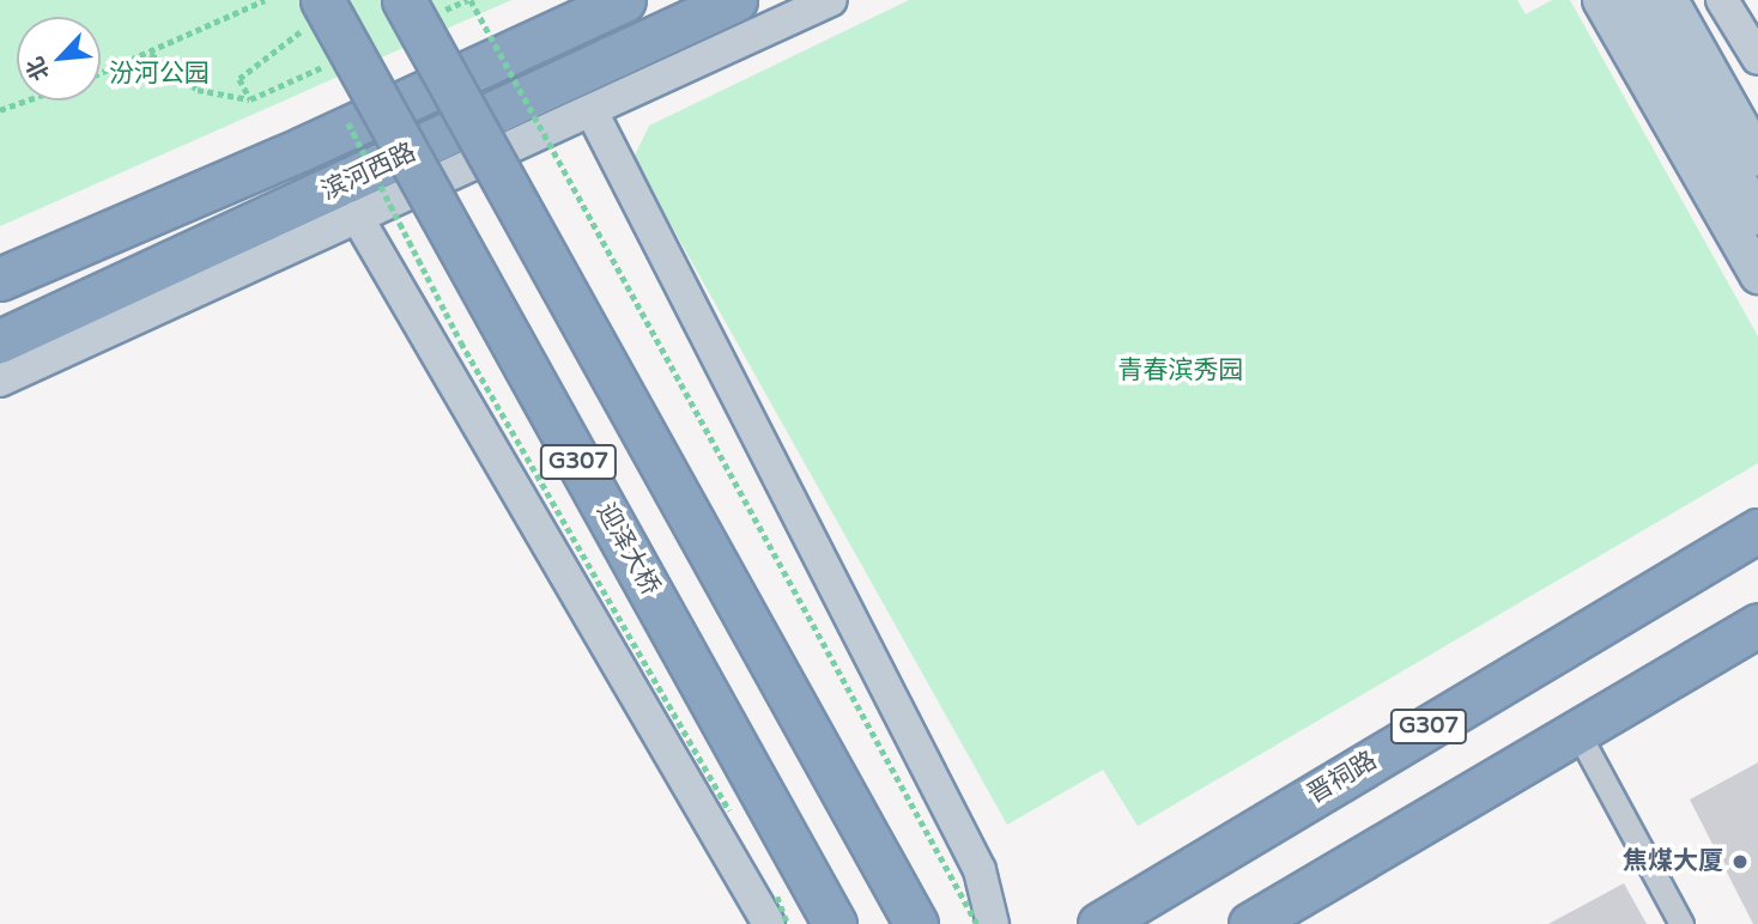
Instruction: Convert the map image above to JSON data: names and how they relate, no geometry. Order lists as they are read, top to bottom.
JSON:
{
  "streets": {
    "highway": [
      "滨河西路",
      "G307",
      "迎泽大桥",
      "晋祠路"
    ]
  },
  "parks": ["汾河公园", "青春滨秀园"],
  "places": ["焦煤大厦"],
  "north": "bottom left"
}
